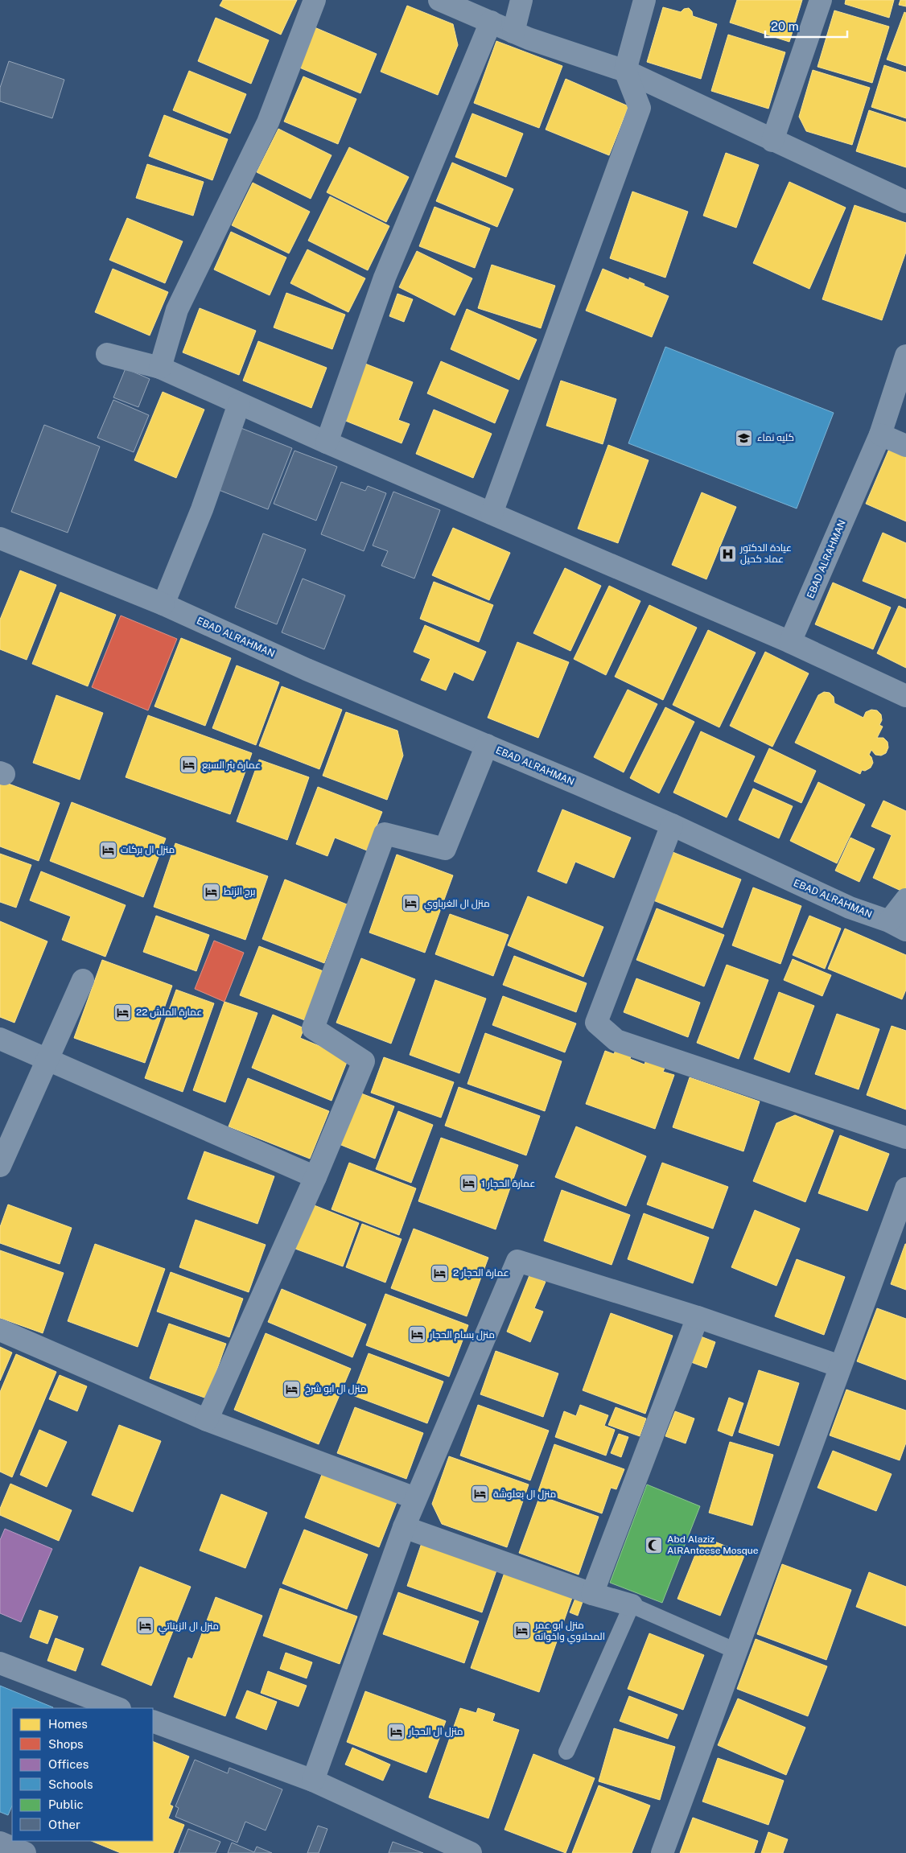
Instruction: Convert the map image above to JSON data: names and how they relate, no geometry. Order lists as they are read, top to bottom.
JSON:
{
  "streets": {
    "street": ["EBAD ALRAHMAN"]
  },
  "places": {
    "school or university": ["كليه نماء"],
    "hospital": ["عيادة الدكتور عماد كحيل"],
    "hotel": [
      "عمارة بئر السبع",
      "منزل ال بركات",
      "برج الزنط",
      "منزل ال الغرباوي",
      "عمارة الملش 22",
      "عمارة الحجار 1",
      "عمارة الحجار 2",
      "منزل بسام الحجار",
      "منزل ال ابو شرخ",
      "منزل ال بعلوشة",
      "منزل ال الزيناتي",
      "منزل ابو عمر المحلاوي واخوانه",
      "منزل ال الحجار"
    ],
    "mosque": ["Abd Alaziz AlRAnteese Mosque"]
  },
  "legend": [
    "Homes",
    "Shops",
    "Offices",
    "Schools",
    "Public",
    "Other"
  ],
  "scale_bar": "20 m"
}
